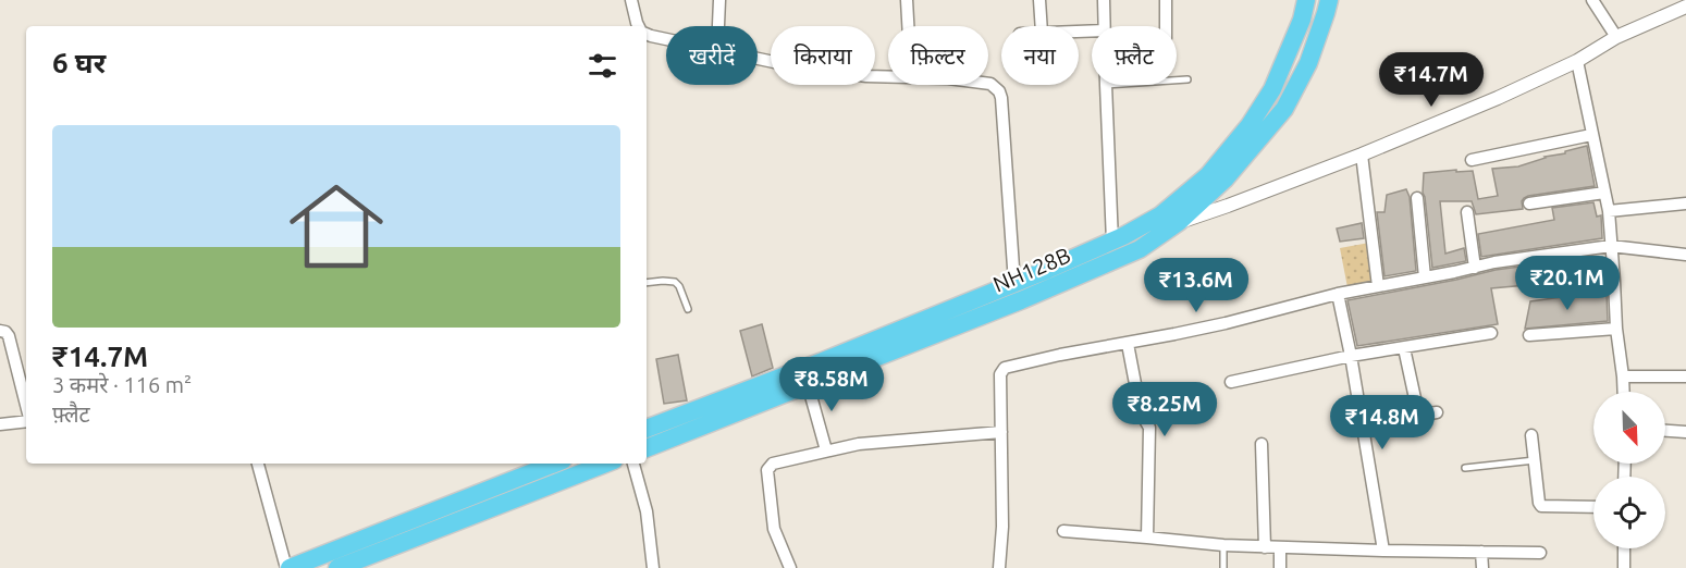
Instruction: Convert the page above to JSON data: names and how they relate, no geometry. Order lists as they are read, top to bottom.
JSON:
{
  "streets": {
    "highway": ["NH128B"]
  },
  "north": "bottom right",
  "page": {
    "chip": [
      "खरीदें",
      "किराया",
      "फ़िल्टर",
      "नया",
      "फ़्लैट"
    ],
    "heading": "6 घर",
    "price": [
      "₹14.7M",
      "₹20.1M",
      "₹13.6M",
      "₹8.58M",
      "₹8.25M",
      "₹14.8M"
    ],
    "list": [
      {
        "name": "₹14.7M",
        "note": "3 कमरे · 116 m² · फ़्लैट"
      }
    ]
  }
}
